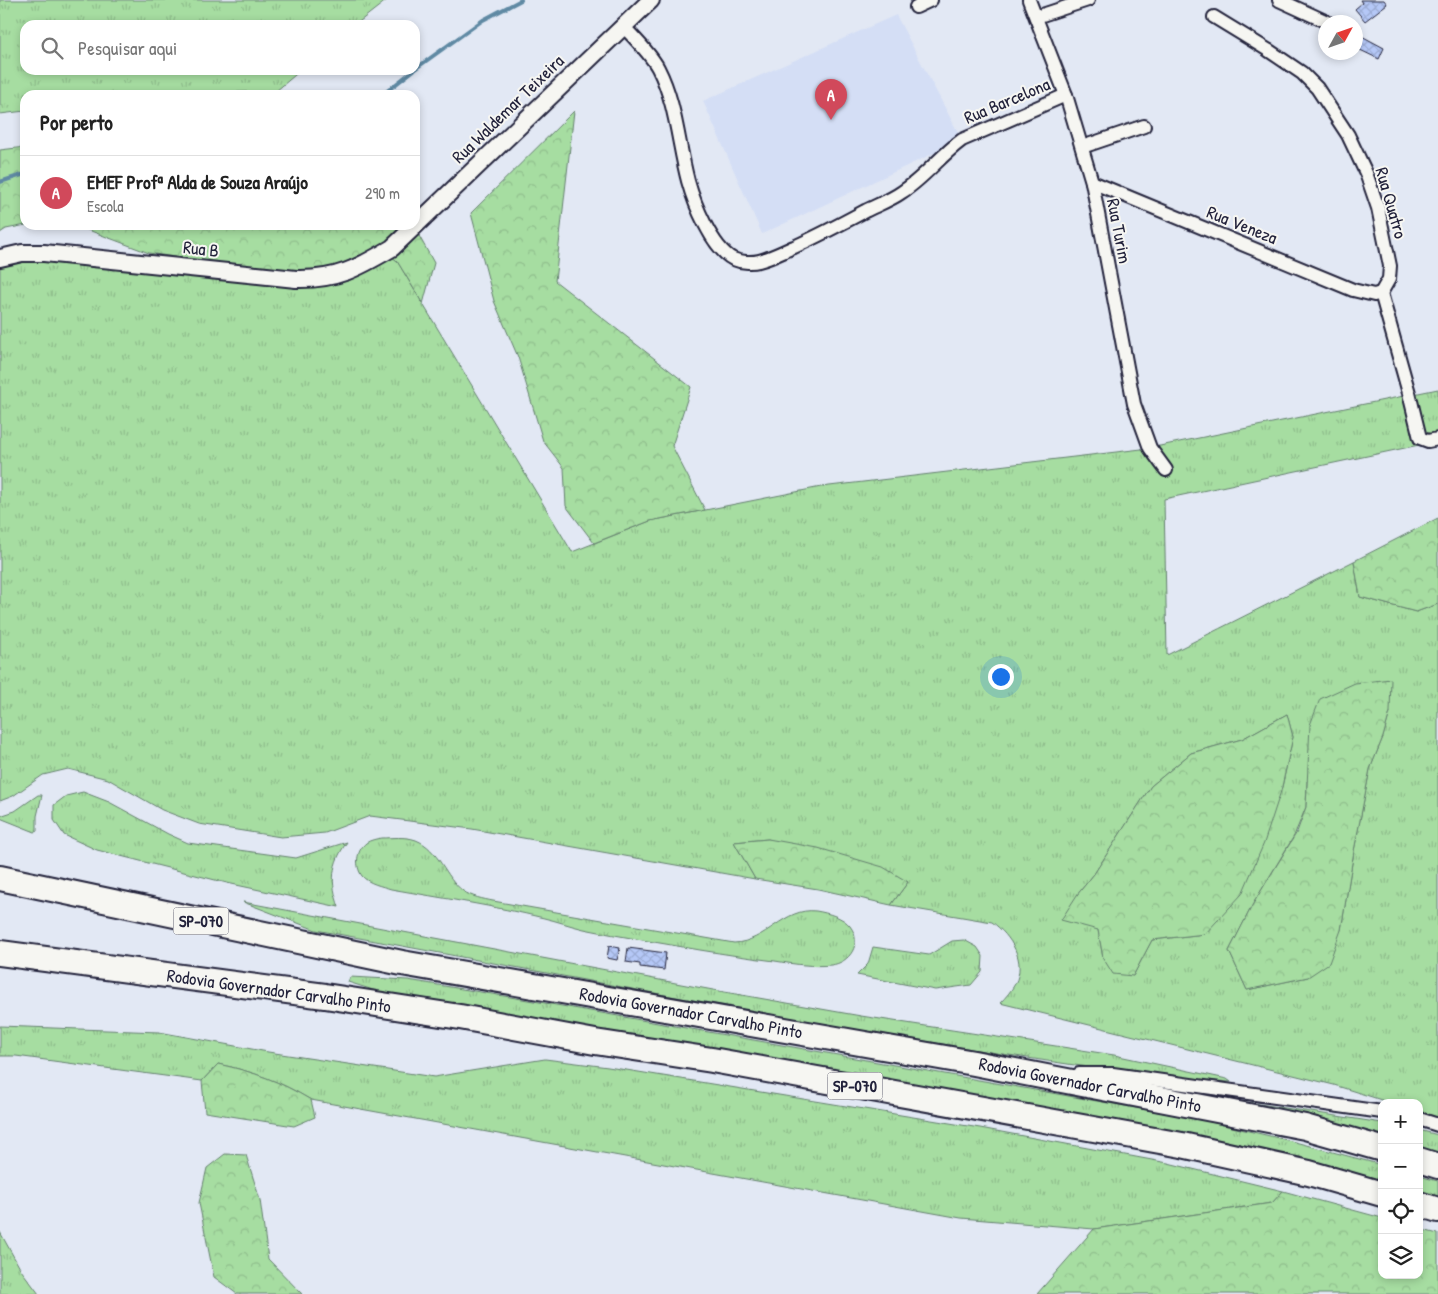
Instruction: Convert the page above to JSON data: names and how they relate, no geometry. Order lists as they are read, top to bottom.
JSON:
{
  "streets": {
    "highway": ["SP-070", "Rodovia Governador Carvalho Pinto"],
    "street": [
      "Rua Barcelona",
      "Rua Waldemar Teixeira",
      "Rua Quatro",
      "Rua Veneza",
      "Rua Turim",
      "Rua B"
    ]
  },
  "crossings": [
    ["Rua Barcelona", "Rua Waldemar Teixeira"],
    ["Rua Barcelona", "Rua Turim"],
    ["Rua Waldemar Teixeira", "Rua B"],
    ["Rua Quatro", "Rua Veneza"],
    ["Rua Veneza", "Rua Turim"]
  ],
  "north": "top right",
  "page": {
    "search": "Pesquisar aqui",
    "pins": "A",
    "heading": "Por perto",
    "list": [
      {
        "mark": "A",
        "name": "EMEF Profª Alda de Souza Araújo",
        "note": "Escola",
        "value": "290 m"
      }
    ],
    "map_buttons": ["+", "−"]
  }
}
